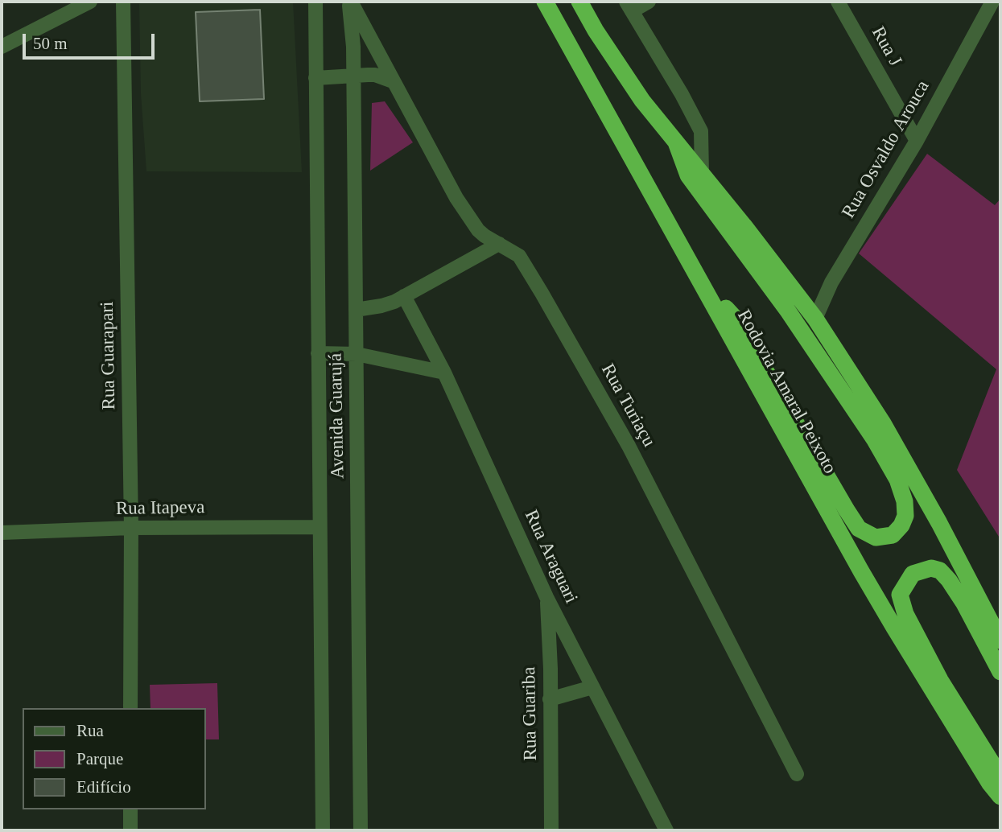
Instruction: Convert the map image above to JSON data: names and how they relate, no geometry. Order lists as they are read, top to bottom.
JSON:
{
  "streets": {
    "highway": ["Rodovia Amaral Peixoto"],
    "street": [
      "Rua J",
      "Rua Osvaldo Arouca",
      "Rua Guarapari",
      "Rua Turiaçu",
      "Avenida Guarujá",
      "Rua Itapeva",
      "Rua Araguari",
      "Rua Guariba"
    ]
  },
  "crossings": [
    ["Rua J", "Rua Osvaldo Arouca"],
    ["Rua Guarapari", "Rua Itapeva"],
    ["Rua Turiaçu", "Avenida Guarujá"],
    ["Avenida Guarujá", "Rua Itapeva"],
    ["Rua Araguari", "Rua Guariba"]
  ],
  "legend": ["Rua", "Parque", "Edifício"],
  "scale_bar": "50 m"
}
